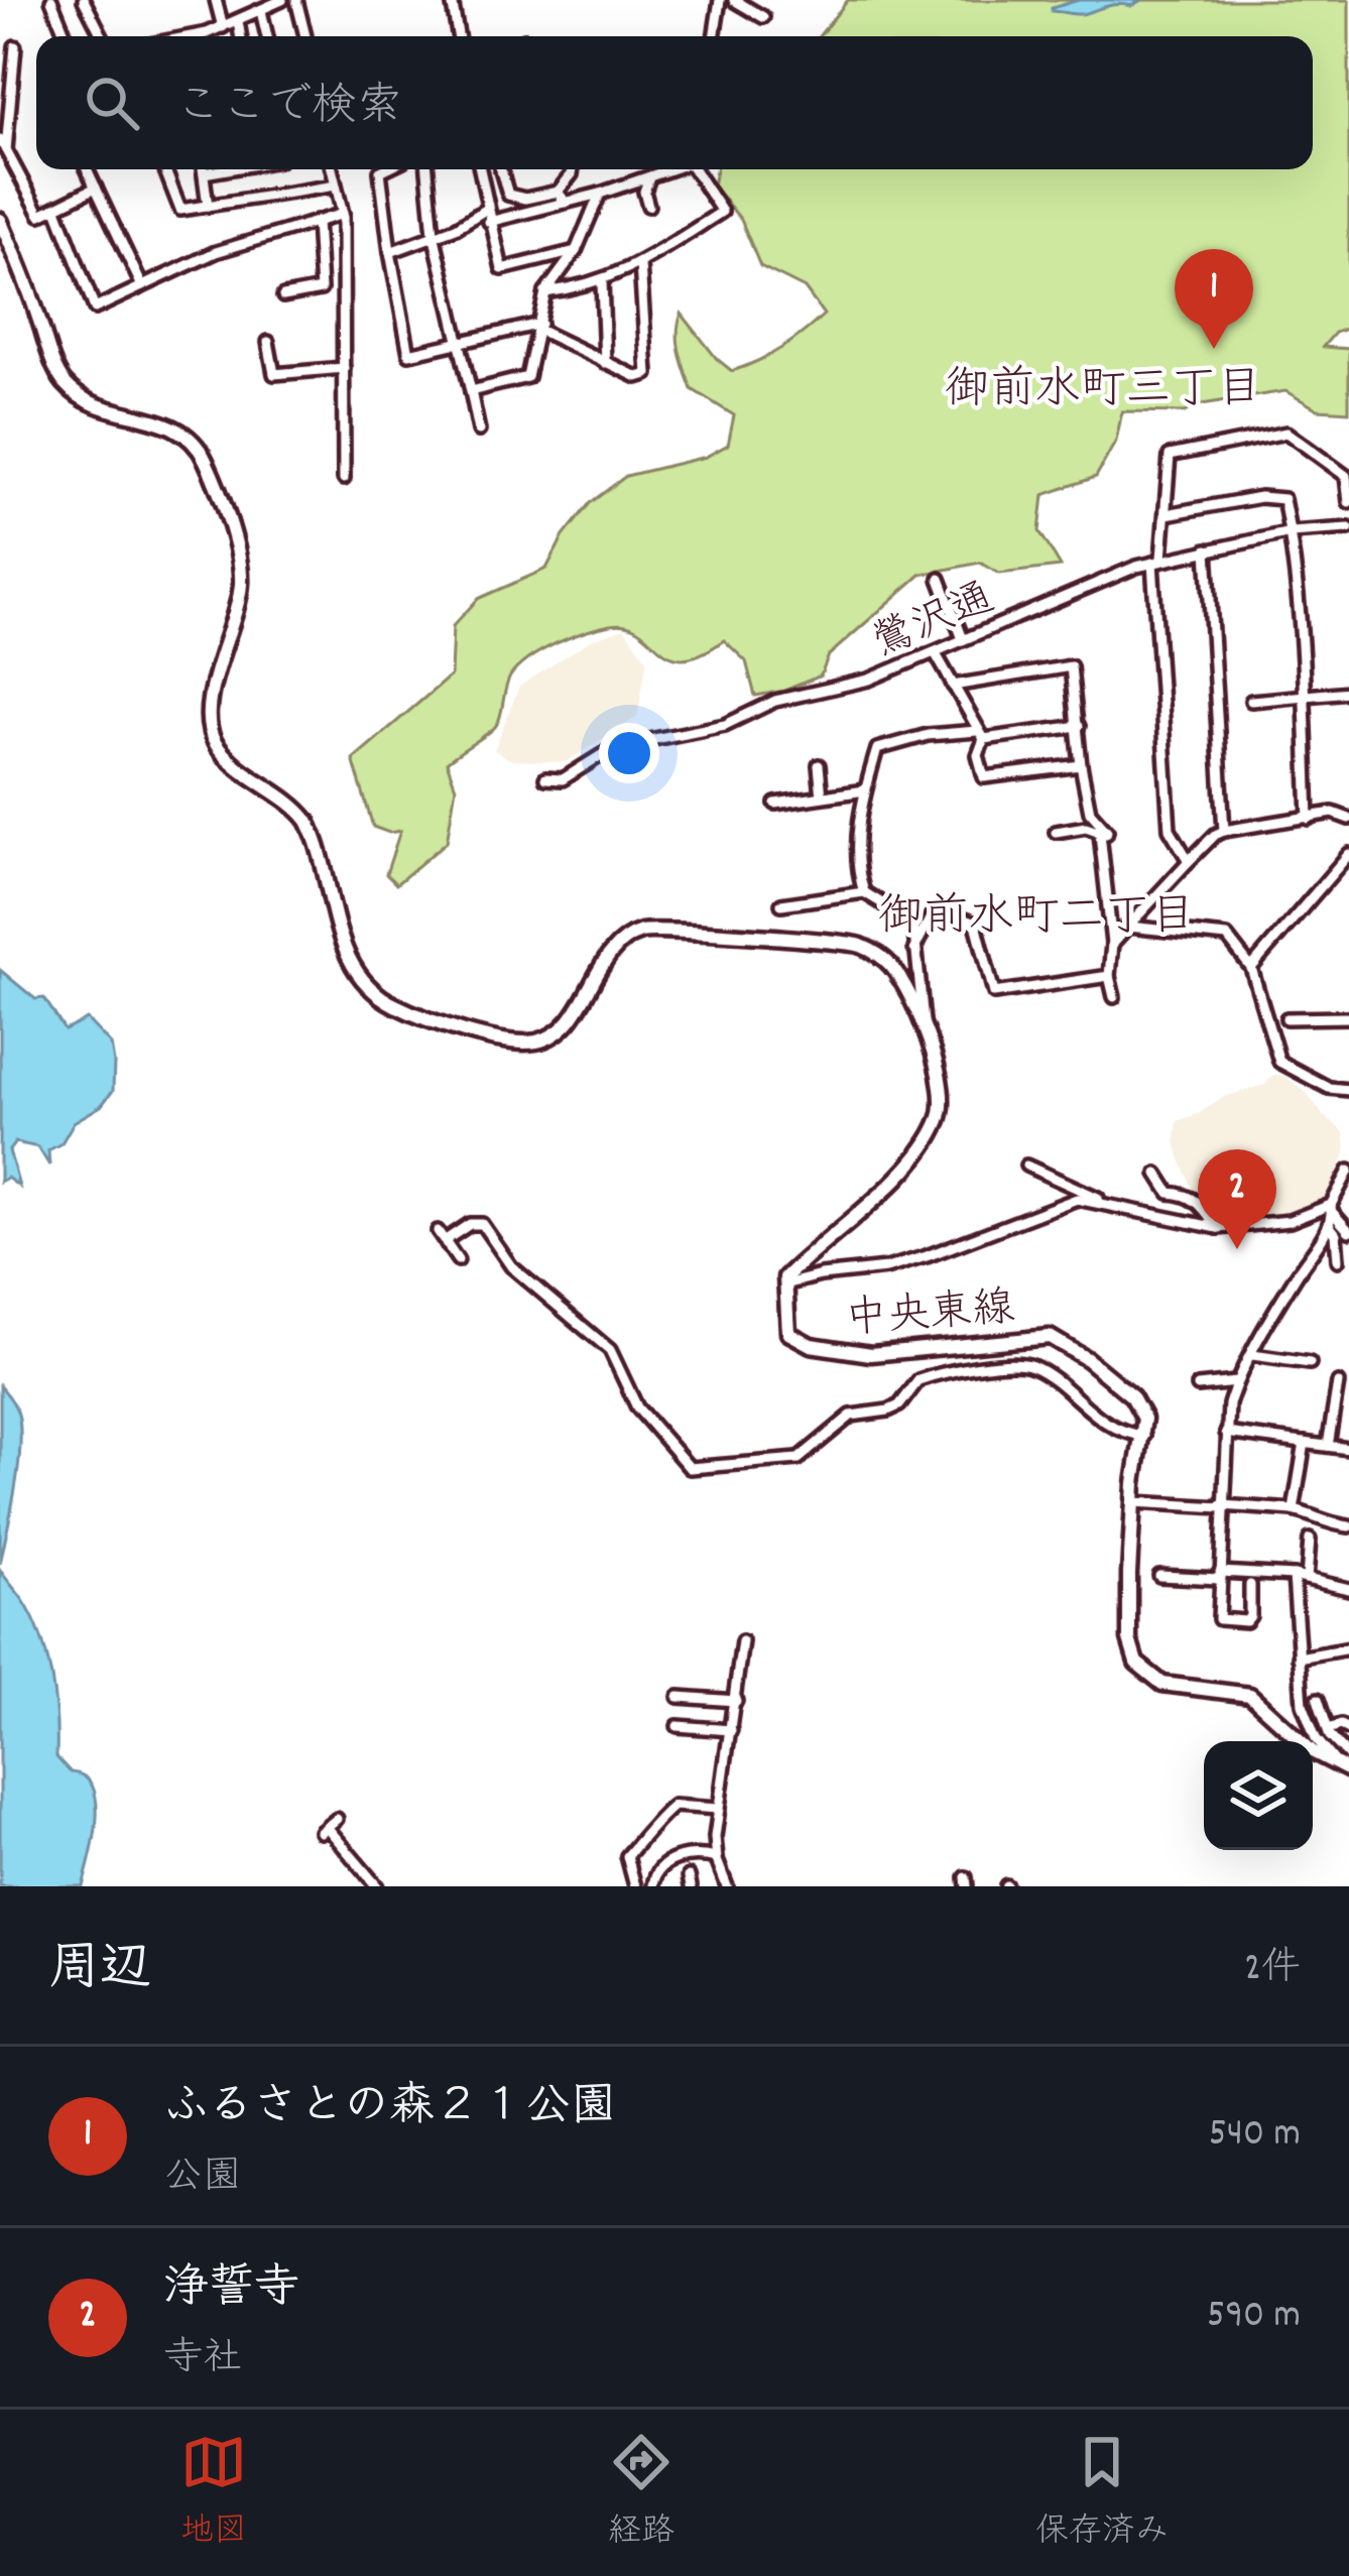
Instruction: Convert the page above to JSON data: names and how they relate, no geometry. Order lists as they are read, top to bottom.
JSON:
{
  "streets": {
    "main road": ["中央東線"],
    "street": ["鶯沢通"]
  },
  "districts": ["御前水町三丁目", "御前水町二丁目"],
  "page": {
    "search": "ここで検索",
    "pins": ["1", "2"],
    "heading": ["周辺", "2件"],
    "list": [
      {
        "mark": "1",
        "name": "ふるさとの森２１公園",
        "note": "公園",
        "value": "540 m"
      },
      {
        "mark": "2",
        "name": "浄誓寺",
        "note": "寺社",
        "value": "590 m"
      }
    ],
    "nav": ["地図", "経路", "保存済み"]
  }
}
